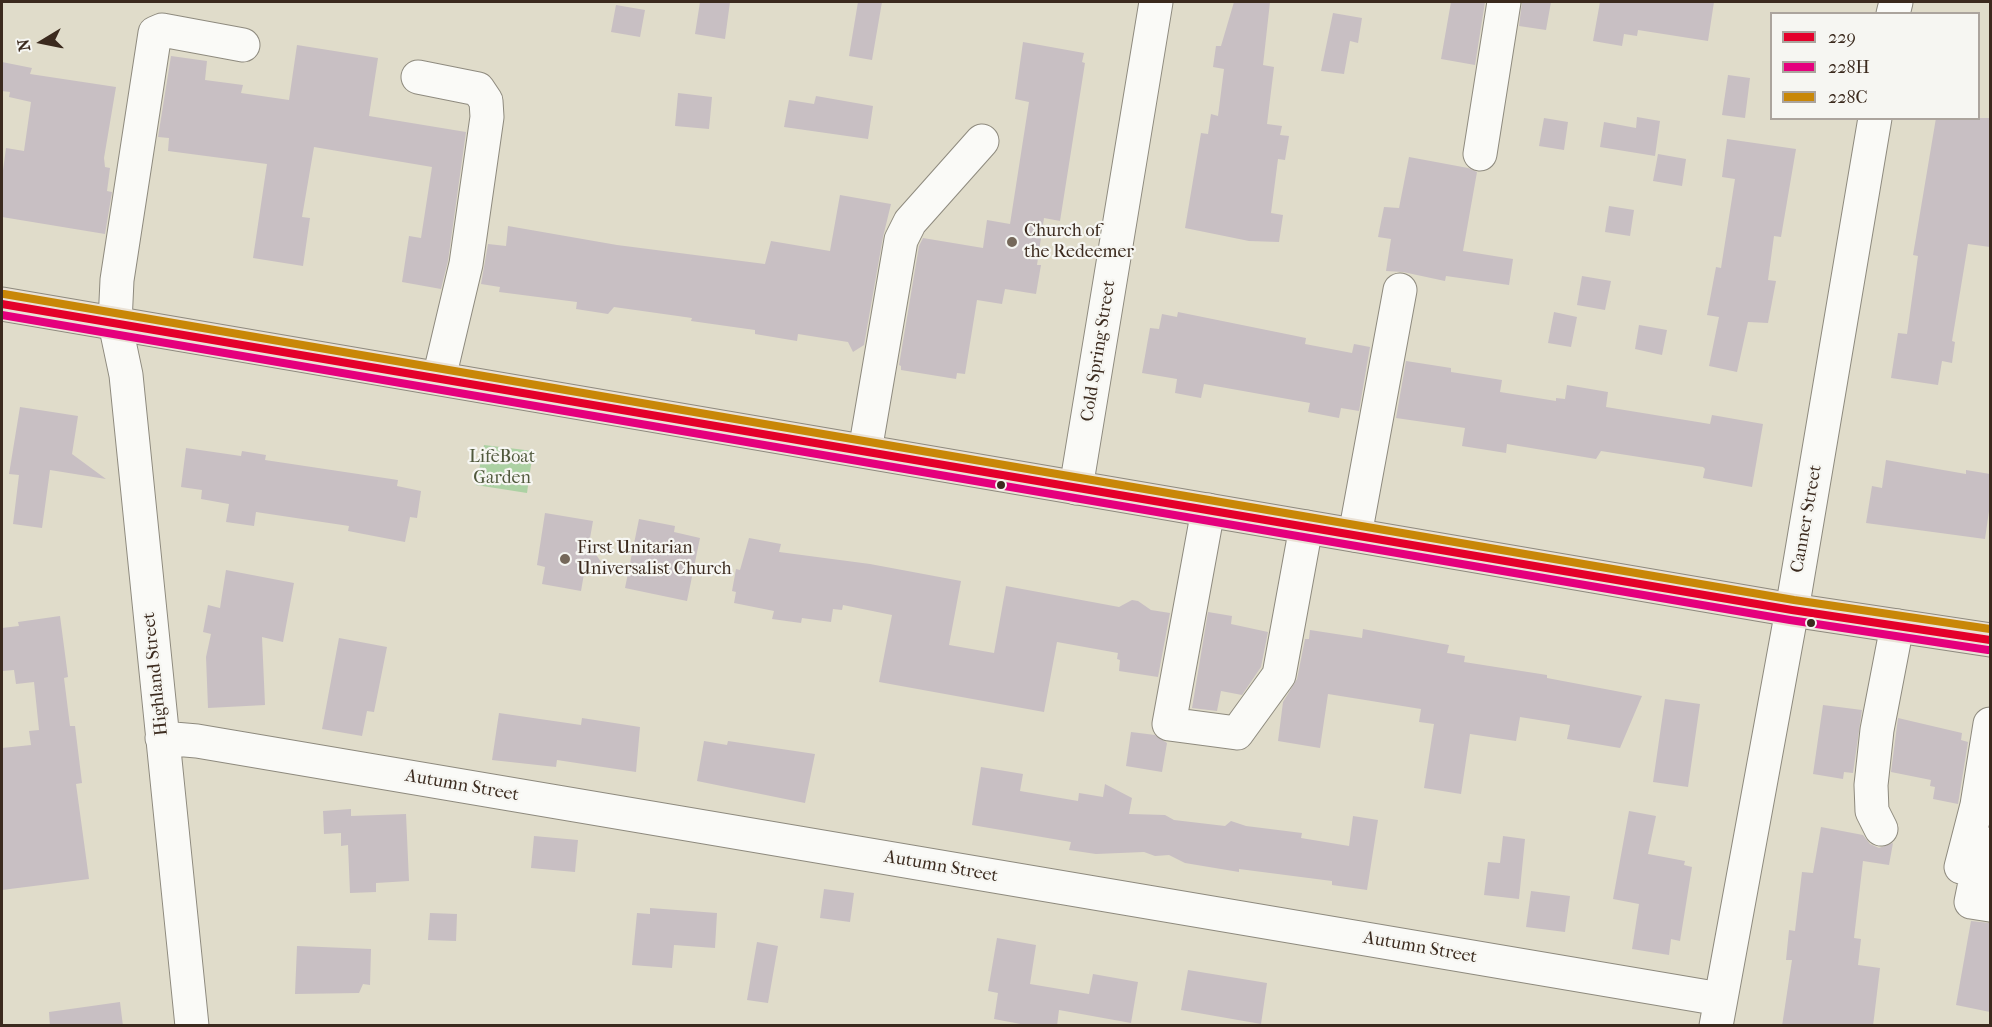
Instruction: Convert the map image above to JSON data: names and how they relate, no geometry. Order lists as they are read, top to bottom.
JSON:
{
  "streets": {
    "street": [
      "Cold Spring Street",
      "Canner Street",
      "Highland Street",
      "Autumn Street"
    ]
  },
  "crossings": [
    ["Canner Street", "Autumn Street"],
    ["Highland Street", "Autumn Street"]
  ],
  "parks": ["LifeBoat Garden"],
  "places": ["Church of the Redeemer", "First Unitarian Universalist Church"],
  "lines": ["transit line 228C", "transit line 229", "transit line 228H"],
  "legend": ["229", "228H", "228C"],
  "north": "left"
}
